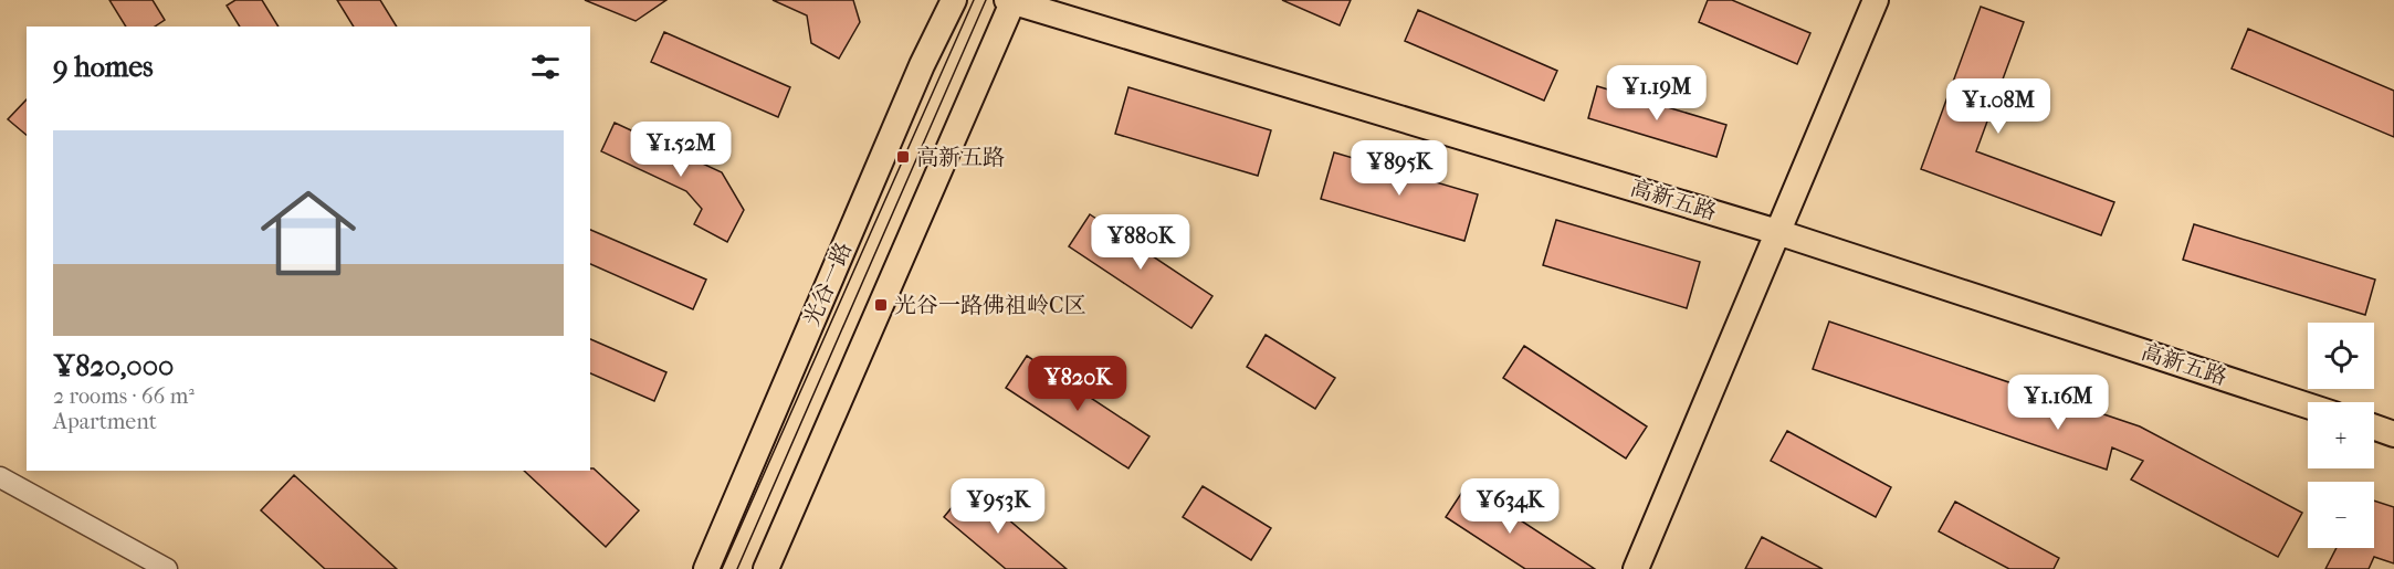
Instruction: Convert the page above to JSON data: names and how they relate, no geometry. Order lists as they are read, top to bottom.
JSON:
{
  "streets": {
    "main road": ["高新五路", "光谷一路"]
  },
  "places": {
    "transit": ["高新五路", "光谷一路佛祖岭C区"]
  },
  "page": {
    "heading": "9 homes",
    "price": [
      "¥1.19M",
      "¥1.08M",
      "¥1.52M",
      "¥895K",
      "¥880K",
      "¥820K",
      "¥1.16M",
      "¥953K",
      "¥634K"
    ],
    "list": [
      {
        "name": "¥820,000",
        "note": "2 rooms · 66 m² · Apartment"
      }
    ],
    "map_buttons": ["+", "−"]
  }
}
